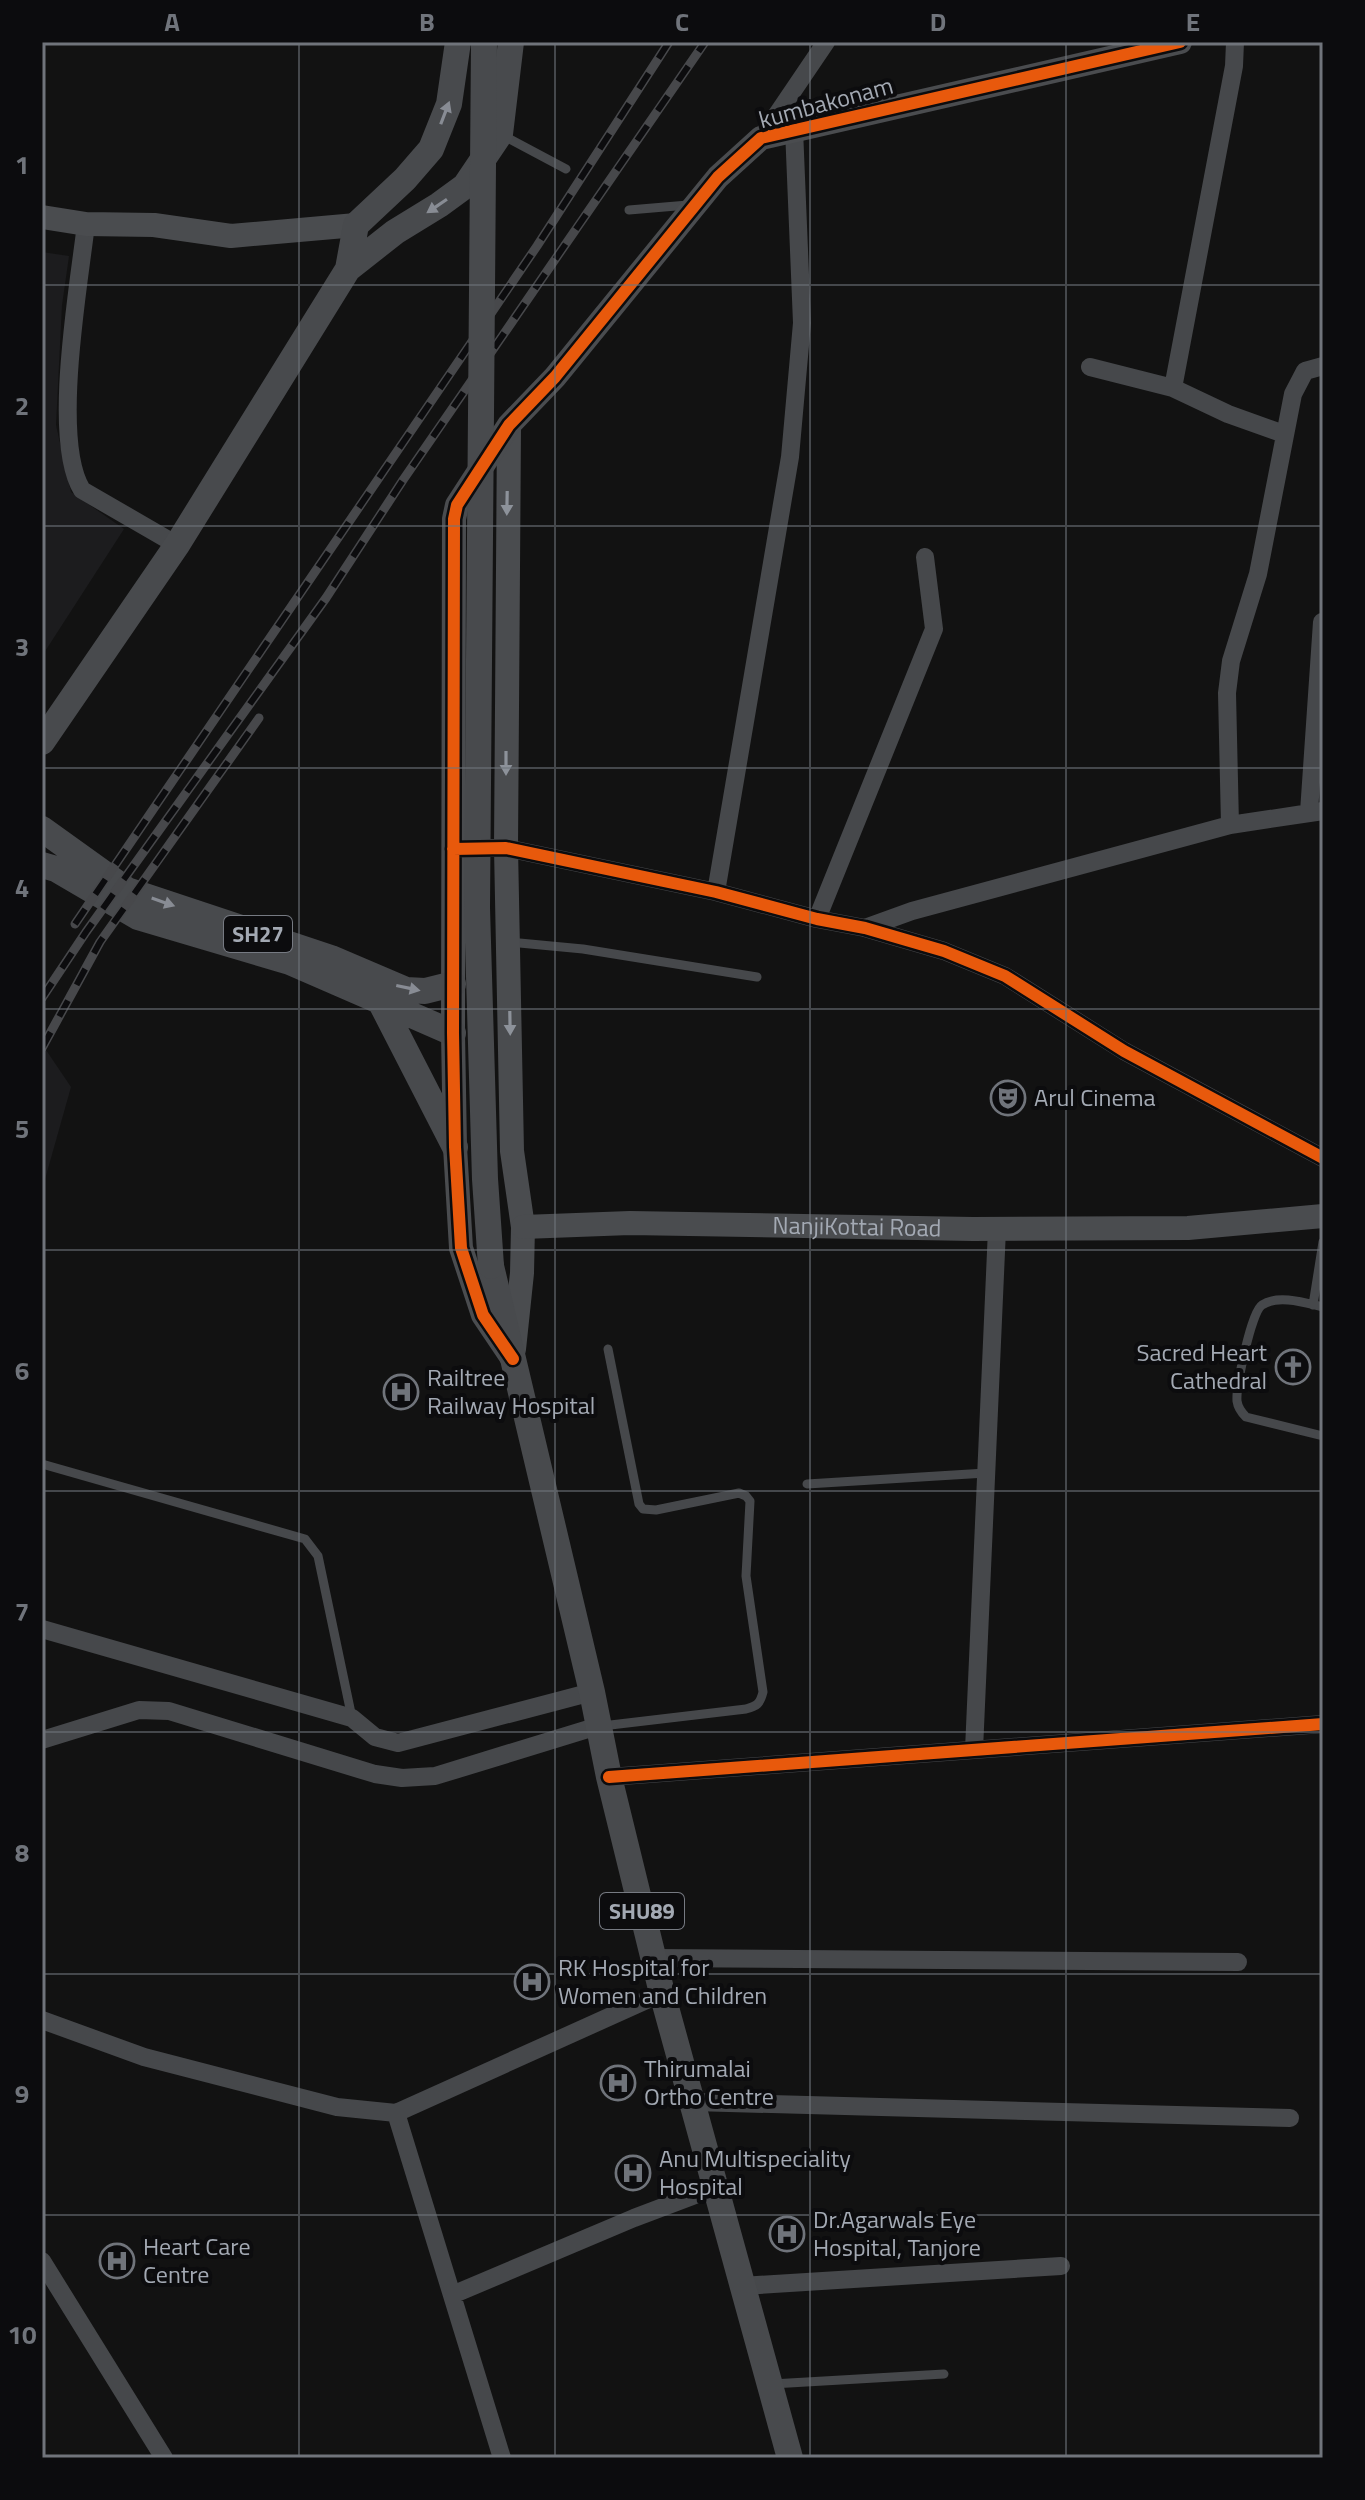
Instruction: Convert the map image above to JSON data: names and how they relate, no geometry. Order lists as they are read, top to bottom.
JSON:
{
  "streets": {
    "main road": ["SH27", "SHU89"],
    "street": ["kumbakonam", "NanjiKottai Road"]
  },
  "crossings": [
    ["kumbakonam", "SH27"],
    ["kumbakonam", "SHU89"]
  ],
  "places": {
    "theatre": ["Arul Cinema"],
    "church": ["Sacred Heart Cathedral"],
    "hospital": [
      "Railtree Railway Hospital",
      "RK Hospital for Women and Children",
      "Thirumalai Ortho Centre",
      "Anu Multispeciality Hospital",
      "Dr.Agarwals Eye Hospital, Tanjore",
      "Heart Care Centre"
    ]
  },
  "grid": {
    "columns": [
      "A",
      "B",
      "C",
      "D",
      "E"
    ],
    "rows": [
      "1",
      "2",
      "3",
      "4",
      "5",
      "6",
      "7",
      "8",
      "9",
      "10"
    ]
  }
}
